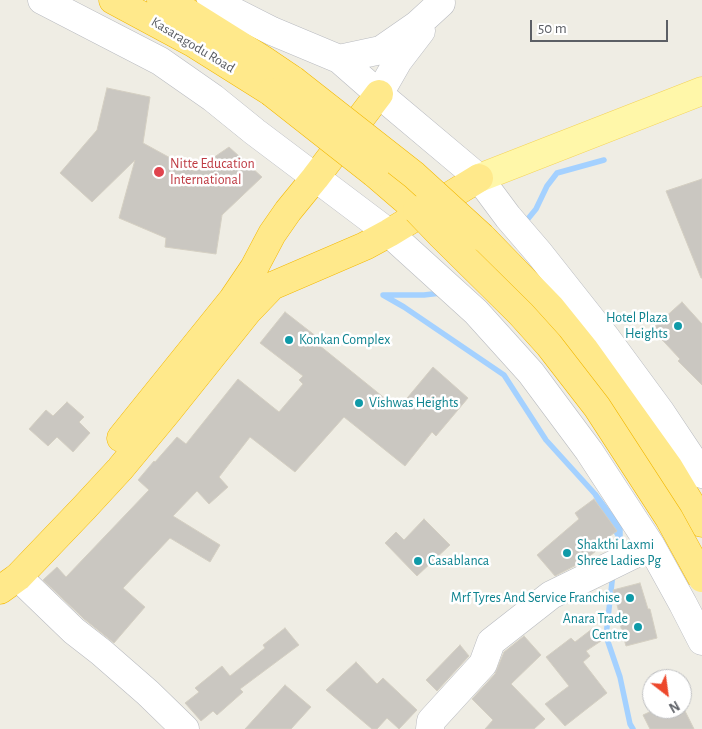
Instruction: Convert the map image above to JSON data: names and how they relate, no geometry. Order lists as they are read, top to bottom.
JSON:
{
  "streets": {
    "highway": ["Kasaragodu Road"]
  },
  "places": [
    "Nitte Education International",
    "Hotel Plaza Heights",
    "Konkan Complex",
    "Vishwas Heights",
    "Shakthi Laxmi Shree Ladies Pg",
    "Casablanca",
    "Mrf Tyres And Service Franchise",
    "Anara Trade Centre"
  ],
  "scale_bar": "50 m",
  "north": "bottom right"
}
